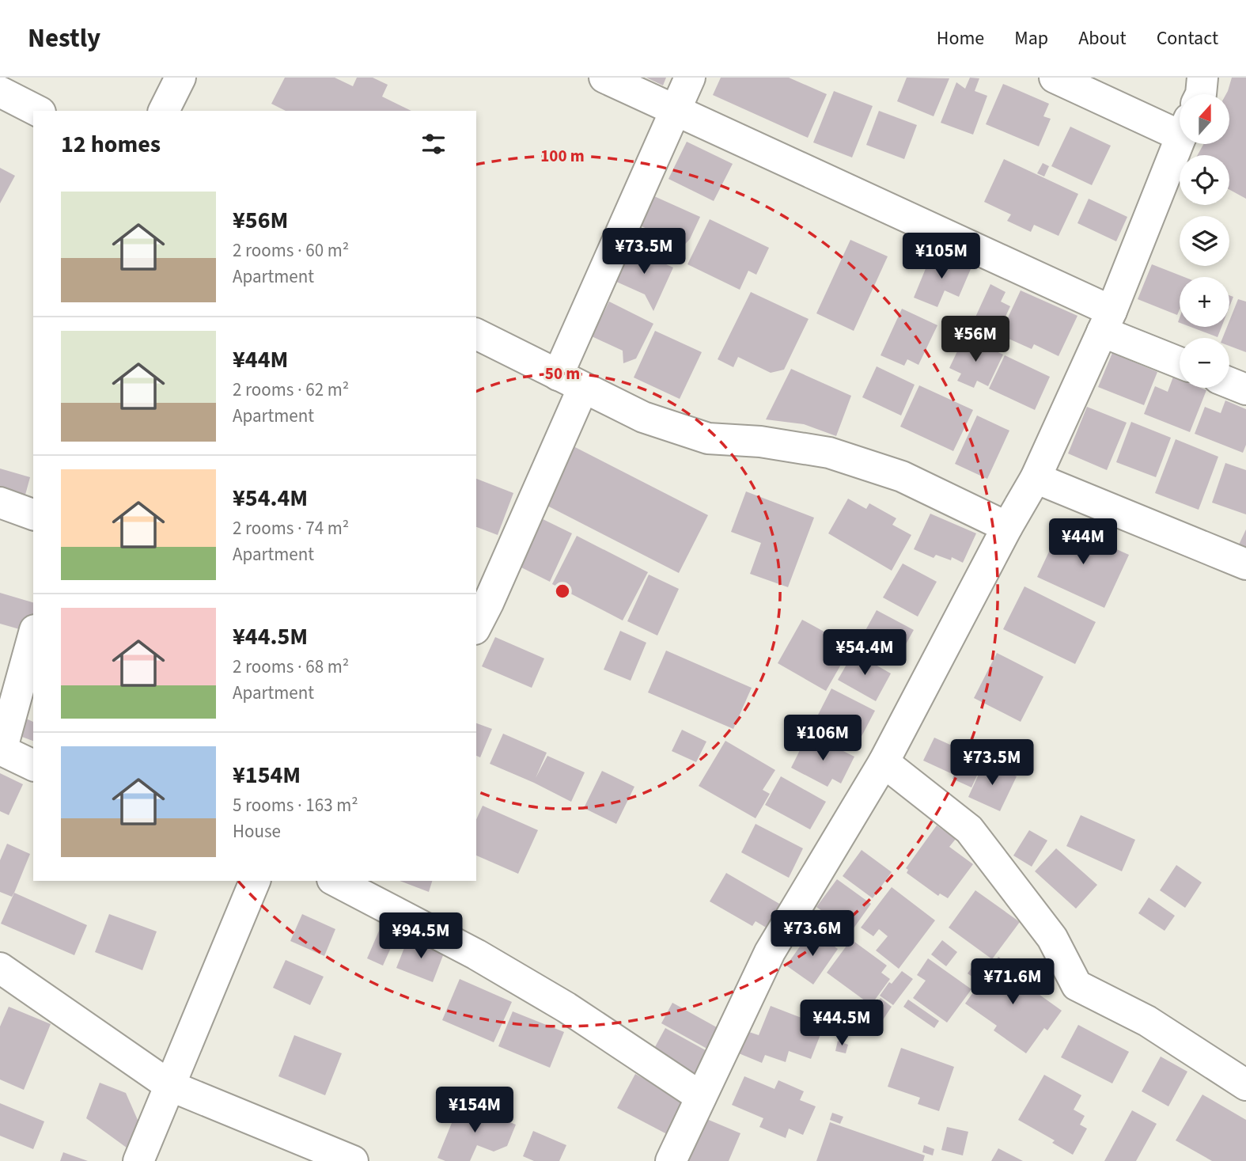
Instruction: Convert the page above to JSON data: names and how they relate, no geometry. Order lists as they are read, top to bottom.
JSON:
{
  "north": "top",
  "page": {
    "header": "Nestly",
    "nav": [
      "Home",
      "Map",
      "About",
      "Contact"
    ],
    "map_buttons": ["+", "−"],
    "heading": "12 homes",
    "list": [
      {
        "name": "¥56M",
        "note": "2 rooms · 60 m² · Apartment"
      },
      {
        "name": "¥44M",
        "note": "2 rooms · 62 m² · Apartment"
      },
      {
        "name": "¥54.4M",
        "note": "2 rooms · 74 m² · Apartment"
      },
      {
        "name": "¥44.5M",
        "note": "2 rooms · 68 m² · Apartment"
      },
      {
        "name": "¥154M",
        "note": "5 rooms · 163 m² · House"
      }
    ],
    "price": [
      "¥73.5M",
      "¥105M",
      "¥56M",
      "¥44M",
      "¥54.4M",
      "¥106M",
      "¥73.5M",
      "¥73.6M",
      "¥94.5M",
      "¥71.6M",
      "¥44.5M",
      "¥154M"
    ]
  },
  "rings": ["100 m", "50 m"]
}
